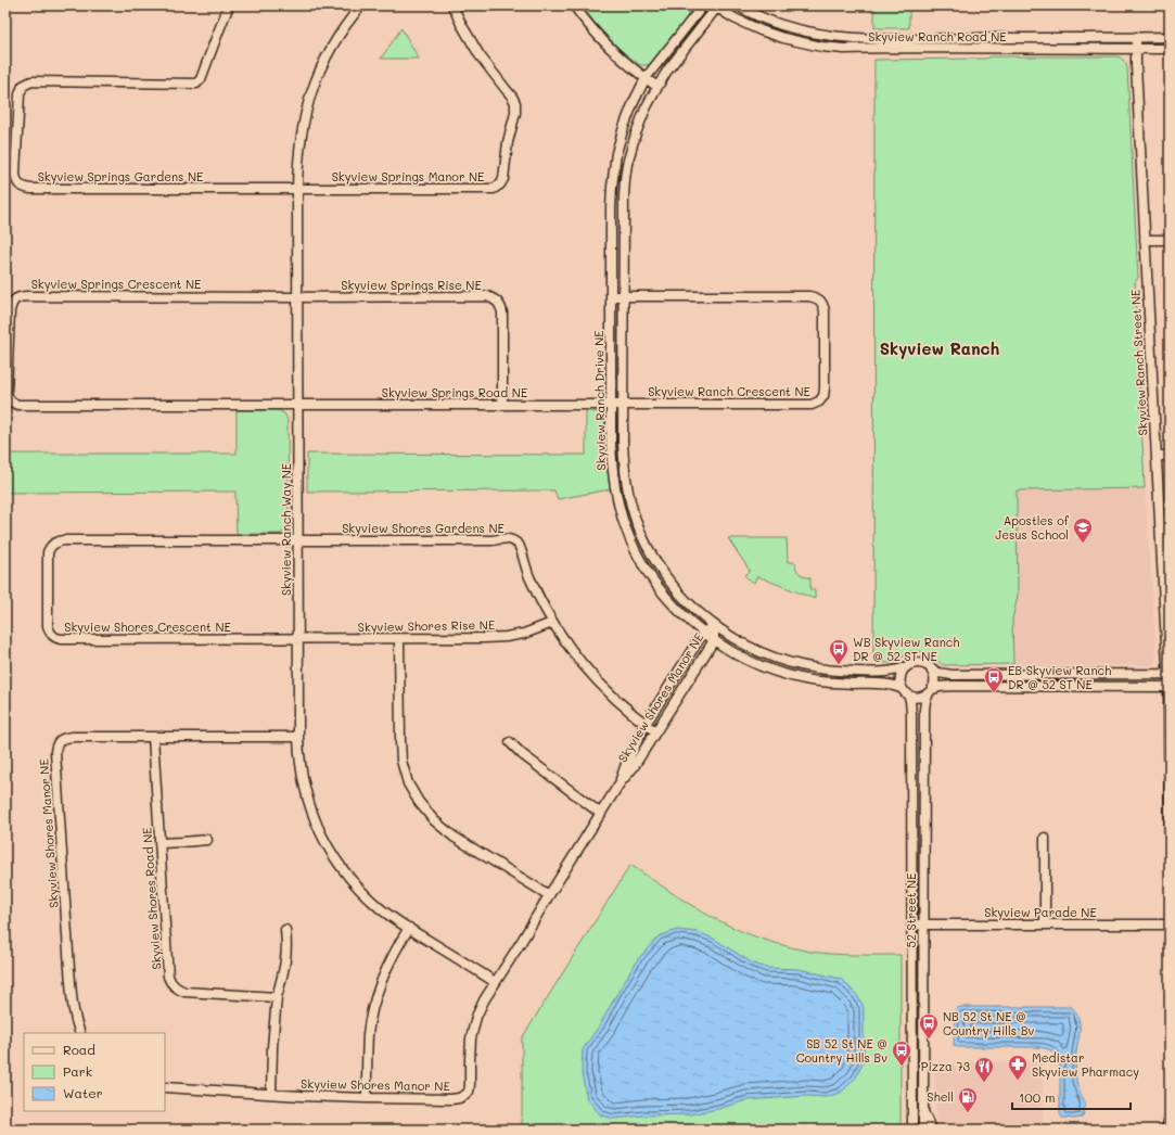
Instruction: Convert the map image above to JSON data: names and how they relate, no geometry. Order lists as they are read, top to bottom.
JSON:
{
  "streets": {
    "street": [
      "Skyview Ranch Road NE",
      "Skyview Springs Gardens NE",
      "Skyview Springs Manor NE",
      "Skyview Springs Crescent NE",
      "Skyview Springs Rise NE",
      "Skyview Ranch Street NE",
      "Skyview Ranch Crescent NE",
      "Skyview Springs Road NE",
      "Skyview Ranch Drive NE",
      "Skyview Shores Gardens NE",
      "Skyview Ranch Way NE",
      "Skyview Shores Rise NE",
      "Skyview Shores Crescent NE",
      "Skyview Shores Manor NE",
      "Skyview Shores Road NE",
      "52 Street NE",
      "Skyview Parade NE"
    ]
  },
  "crossings": [
    ["Skyview Ranch Road NE", "Skyview Ranch Street NE"],
    ["Skyview Ranch Road NE", "Skyview Ranch Drive NE"],
    ["Skyview Springs Gardens NE", "Skyview Springs Manor NE"],
    ["Skyview Springs Gardens NE", "Skyview Ranch Way NE"],
    ["Skyview Springs Manor NE", "Skyview Ranch Way NE"],
    ["Skyview Springs Crescent NE", "Skyview Springs Rise NE"],
    ["Skyview Springs Crescent NE", "Skyview Springs Road NE"],
    ["Skyview Springs Crescent NE", "Skyview Ranch Way NE"],
    ["Skyview Springs Rise NE", "Skyview Springs Road NE"],
    ["Skyview Springs Rise NE", "Skyview Ranch Way NE"],
    ["Skyview Ranch Crescent NE", "Skyview Springs Road NE"],
    ["Skyview Ranch Crescent NE", "Skyview Ranch Drive NE"],
    ["Skyview Springs Road NE", "Skyview Ranch Drive NE"],
    ["Skyview Springs Road NE", "Skyview Ranch Way NE"],
    ["Skyview Ranch Drive NE", "Skyview Shores Manor NE"],
    ["Skyview Ranch Drive NE", "52 Street NE"],
    ["Skyview Shores Gardens NE", "Skyview Ranch Way NE"],
    ["Skyview Shores Gardens NE", "Skyview Shores Rise NE"],
    ["Skyview Shores Gardens NE", "Skyview Shores Crescent NE"],
    ["Skyview Shores Gardens NE", "Skyview Shores Manor NE"],
    ["Skyview Ranch Way NE", "Skyview Shores Rise NE"],
    ["Skyview Ranch Way NE", "Skyview Shores Crescent NE"],
    ["Skyview Ranch Way NE", "Skyview Shores Manor NE"],
    ["Skyview Shores Rise NE", "Skyview Shores Crescent NE"],
    ["Skyview Shores Manor NE", "Skyview Shores Road NE"],
    ["52 Street NE", "Skyview Parade NE"]
  ],
  "districts": ["Skyview Ranch"],
  "places": {
    "school or university": ["Apostles of Jesus School"],
    "bus stop": [
      "WB Skyview Ranch DR @ 52 ST NE",
      "EB Skyview Ranch DR @ 52 ST NE",
      "NB 52 St NE @ Country Hills Bv",
      "SB 52 St NE @ Country Hills Bv"
    ],
    "pharmacy": ["Medistar Skyview Pharmacy"],
    "restaurant": ["Pizza 73"],
    "fuel station": ["Shell"]
  },
  "legend": ["Road", "Park", "Water"],
  "scale_bar": "100 m"
}
